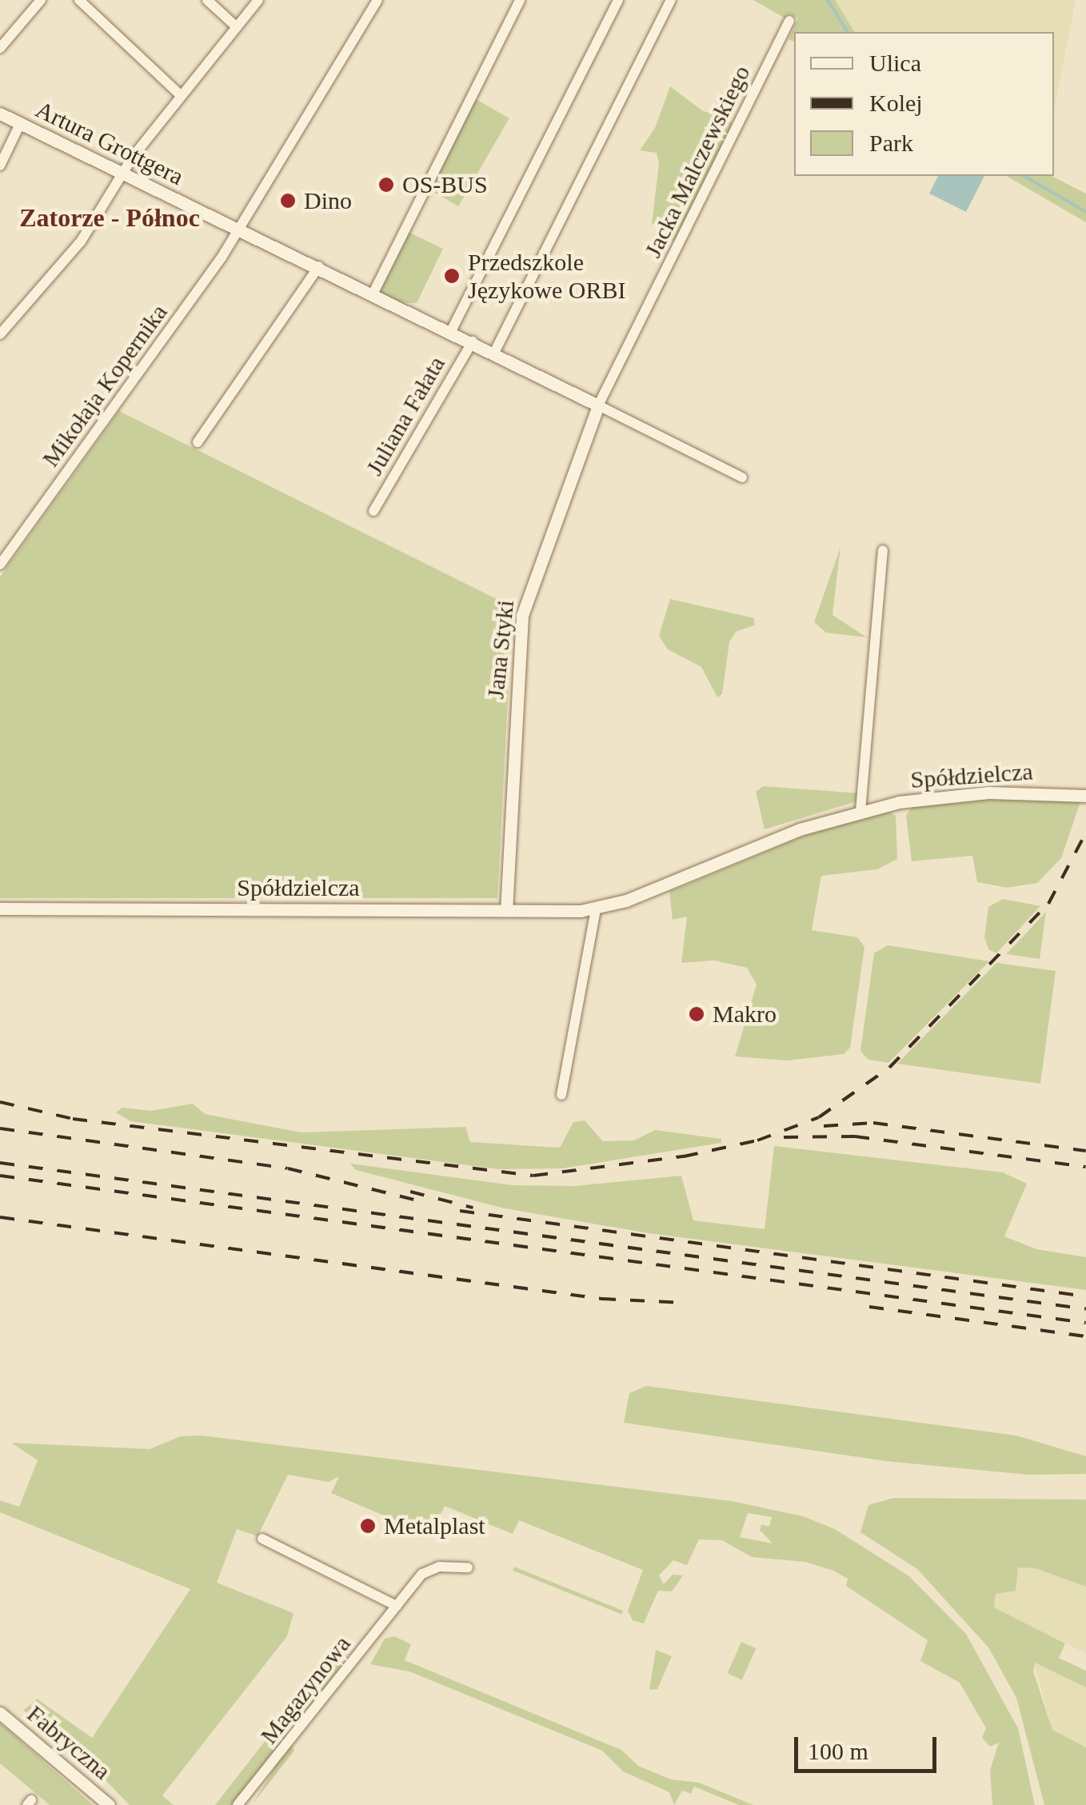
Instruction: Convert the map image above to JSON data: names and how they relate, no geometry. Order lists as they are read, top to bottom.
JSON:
{
  "streets": {
    "street": [
      "Artura Grottgera",
      "Jacka Malczewskiego",
      "Mikołaja Kopernika",
      "Juliana Fałata",
      "Jana Styki",
      "Spółdzielcza",
      "Magazynowa",
      "Fabryczna"
    ]
  },
  "crossings": [
    ["Artura Grottgera", "Jacka Malczewskiego"],
    ["Artura Grottgera", "Mikołaja Kopernika"],
    ["Artura Grottgera", "Juliana Fałata"],
    ["Artura Grottgera", "Jana Styki"],
    ["Jacka Malczewskiego", "Jana Styki"],
    ["Jana Styki", "Spółdzielcza"]
  ],
  "districts": ["Zatorze - Północ"],
  "places": [
    "OS-BUS",
    "Dino",
    "Przedszkole Językowe ORBI",
    "Makro",
    "Metalplast"
  ],
  "legend": ["Ulica", "Kolej", "Park"],
  "scale_bar": "100 m"
}
